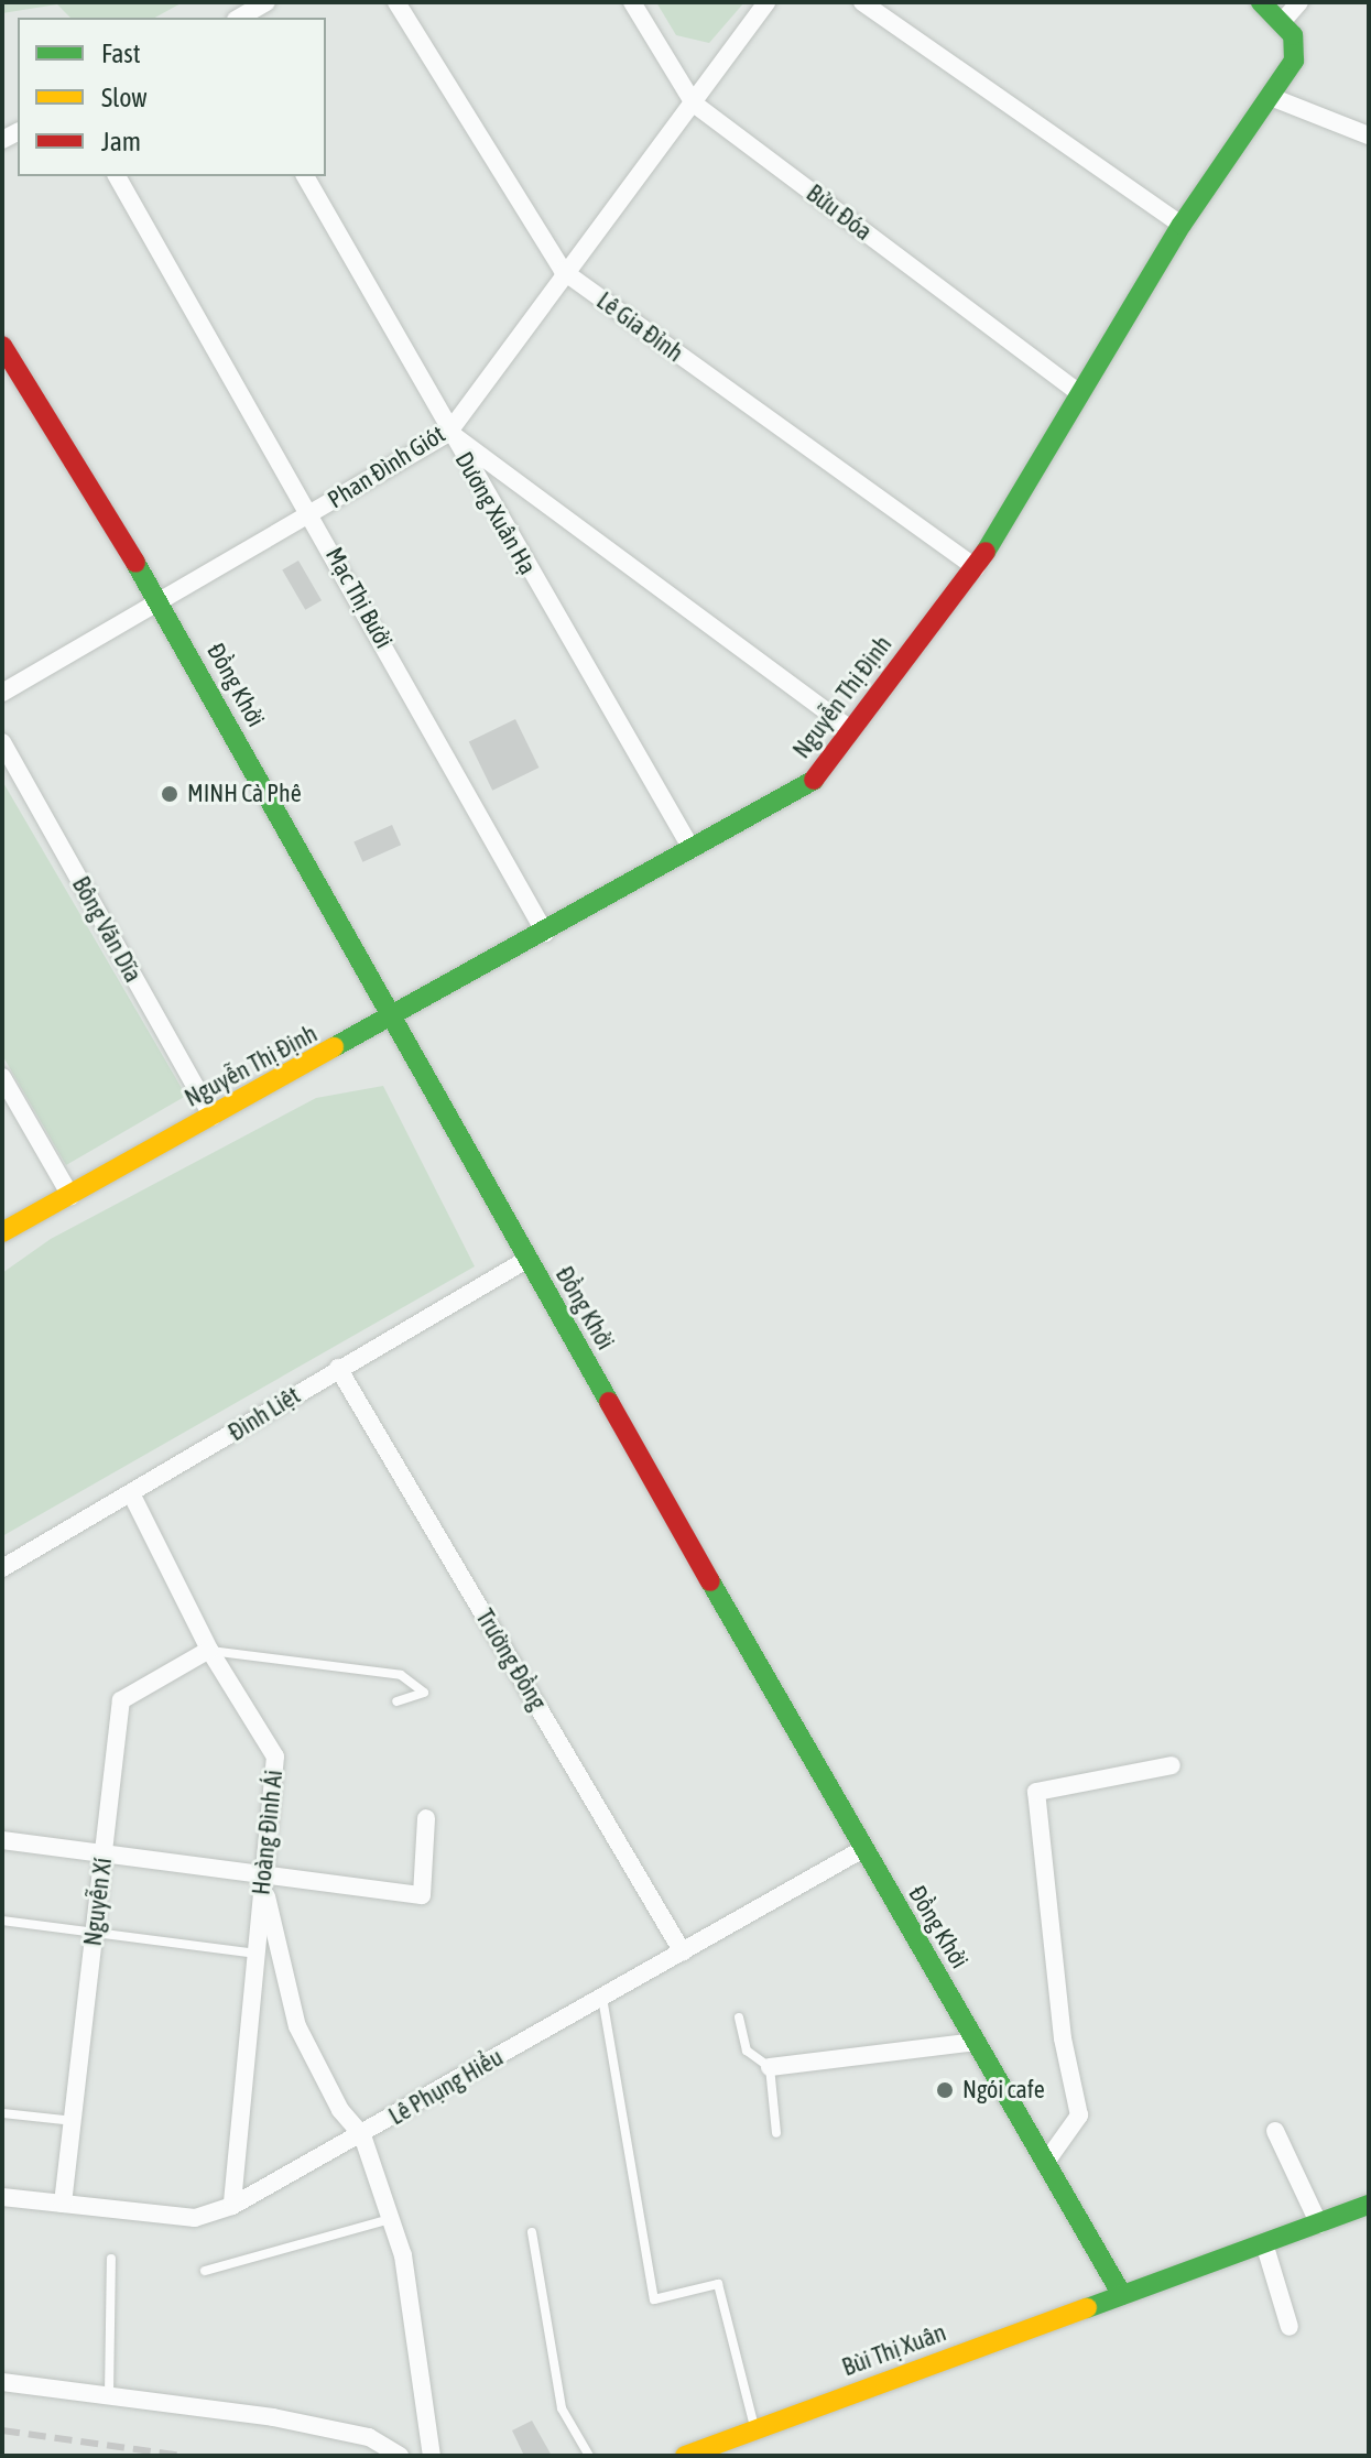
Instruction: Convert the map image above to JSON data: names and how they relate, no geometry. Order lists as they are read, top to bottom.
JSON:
{
  "streets": {
    "street": [
      "Bửu Đóa",
      "Lê Gia Đỉnh",
      "Phan Đình Giót",
      "Dương Xuân Hạ",
      "Mạc Thị Bưởi",
      "Đồng Khởi",
      "Nguyễn Thị Định",
      "Bông Văn Dĩa",
      "Đinh Liệt",
      "Trường Đồng",
      "Hoàng Đình Ái",
      "Nguyễn Xí",
      "Lê Phụng Hiểu",
      "Bùi Thị Xuân"
    ]
  },
  "crossings": [
    ["Bửu Đóa", "Phan Đình Giót"],
    ["Bửu Đóa", "Nguyễn Thị Định"],
    ["Lê Gia Đỉnh", "Phan Đình Giót"],
    ["Lê Gia Đỉnh", "Nguyễn Thị Định"],
    ["Phan Đình Giót", "Dương Xuân Hạ"],
    ["Phan Đình Giót", "Mạc Thị Bưởi"],
    ["Phan Đình Giót", "Đồng Khởi"],
    ["Dương Xuân Hạ", "Nguyễn Thị Định"],
    ["Mạc Thị Bưởi", "Nguyễn Thị Định"],
    ["Đồng Khởi", "Nguyễn Thị Định"],
    ["Đồng Khởi", "Đinh Liệt"],
    ["Đồng Khởi", "Lê Phụng Hiểu"],
    ["Đồng Khởi", "Bùi Thị Xuân"],
    ["Nguyễn Thị Định", "Bông Văn Dĩa"],
    ["Đinh Liệt", "Trường Đồng"],
    ["Đinh Liệt", "Hoàng Đình Ái"],
    ["Trường Đồng", "Lê Phụng Hiểu"],
    ["Hoàng Đình Ái", "Nguyễn Xí"],
    ["Hoàng Đình Ái", "Lê Phụng Hiểu"],
    ["Nguyễn Xí", "Lê Phụng Hiểu"]
  ],
  "places": ["MINH Cà Phê", "Ngói cafe"],
  "legend": ["Fast", "Slow", "Jam"]
}
